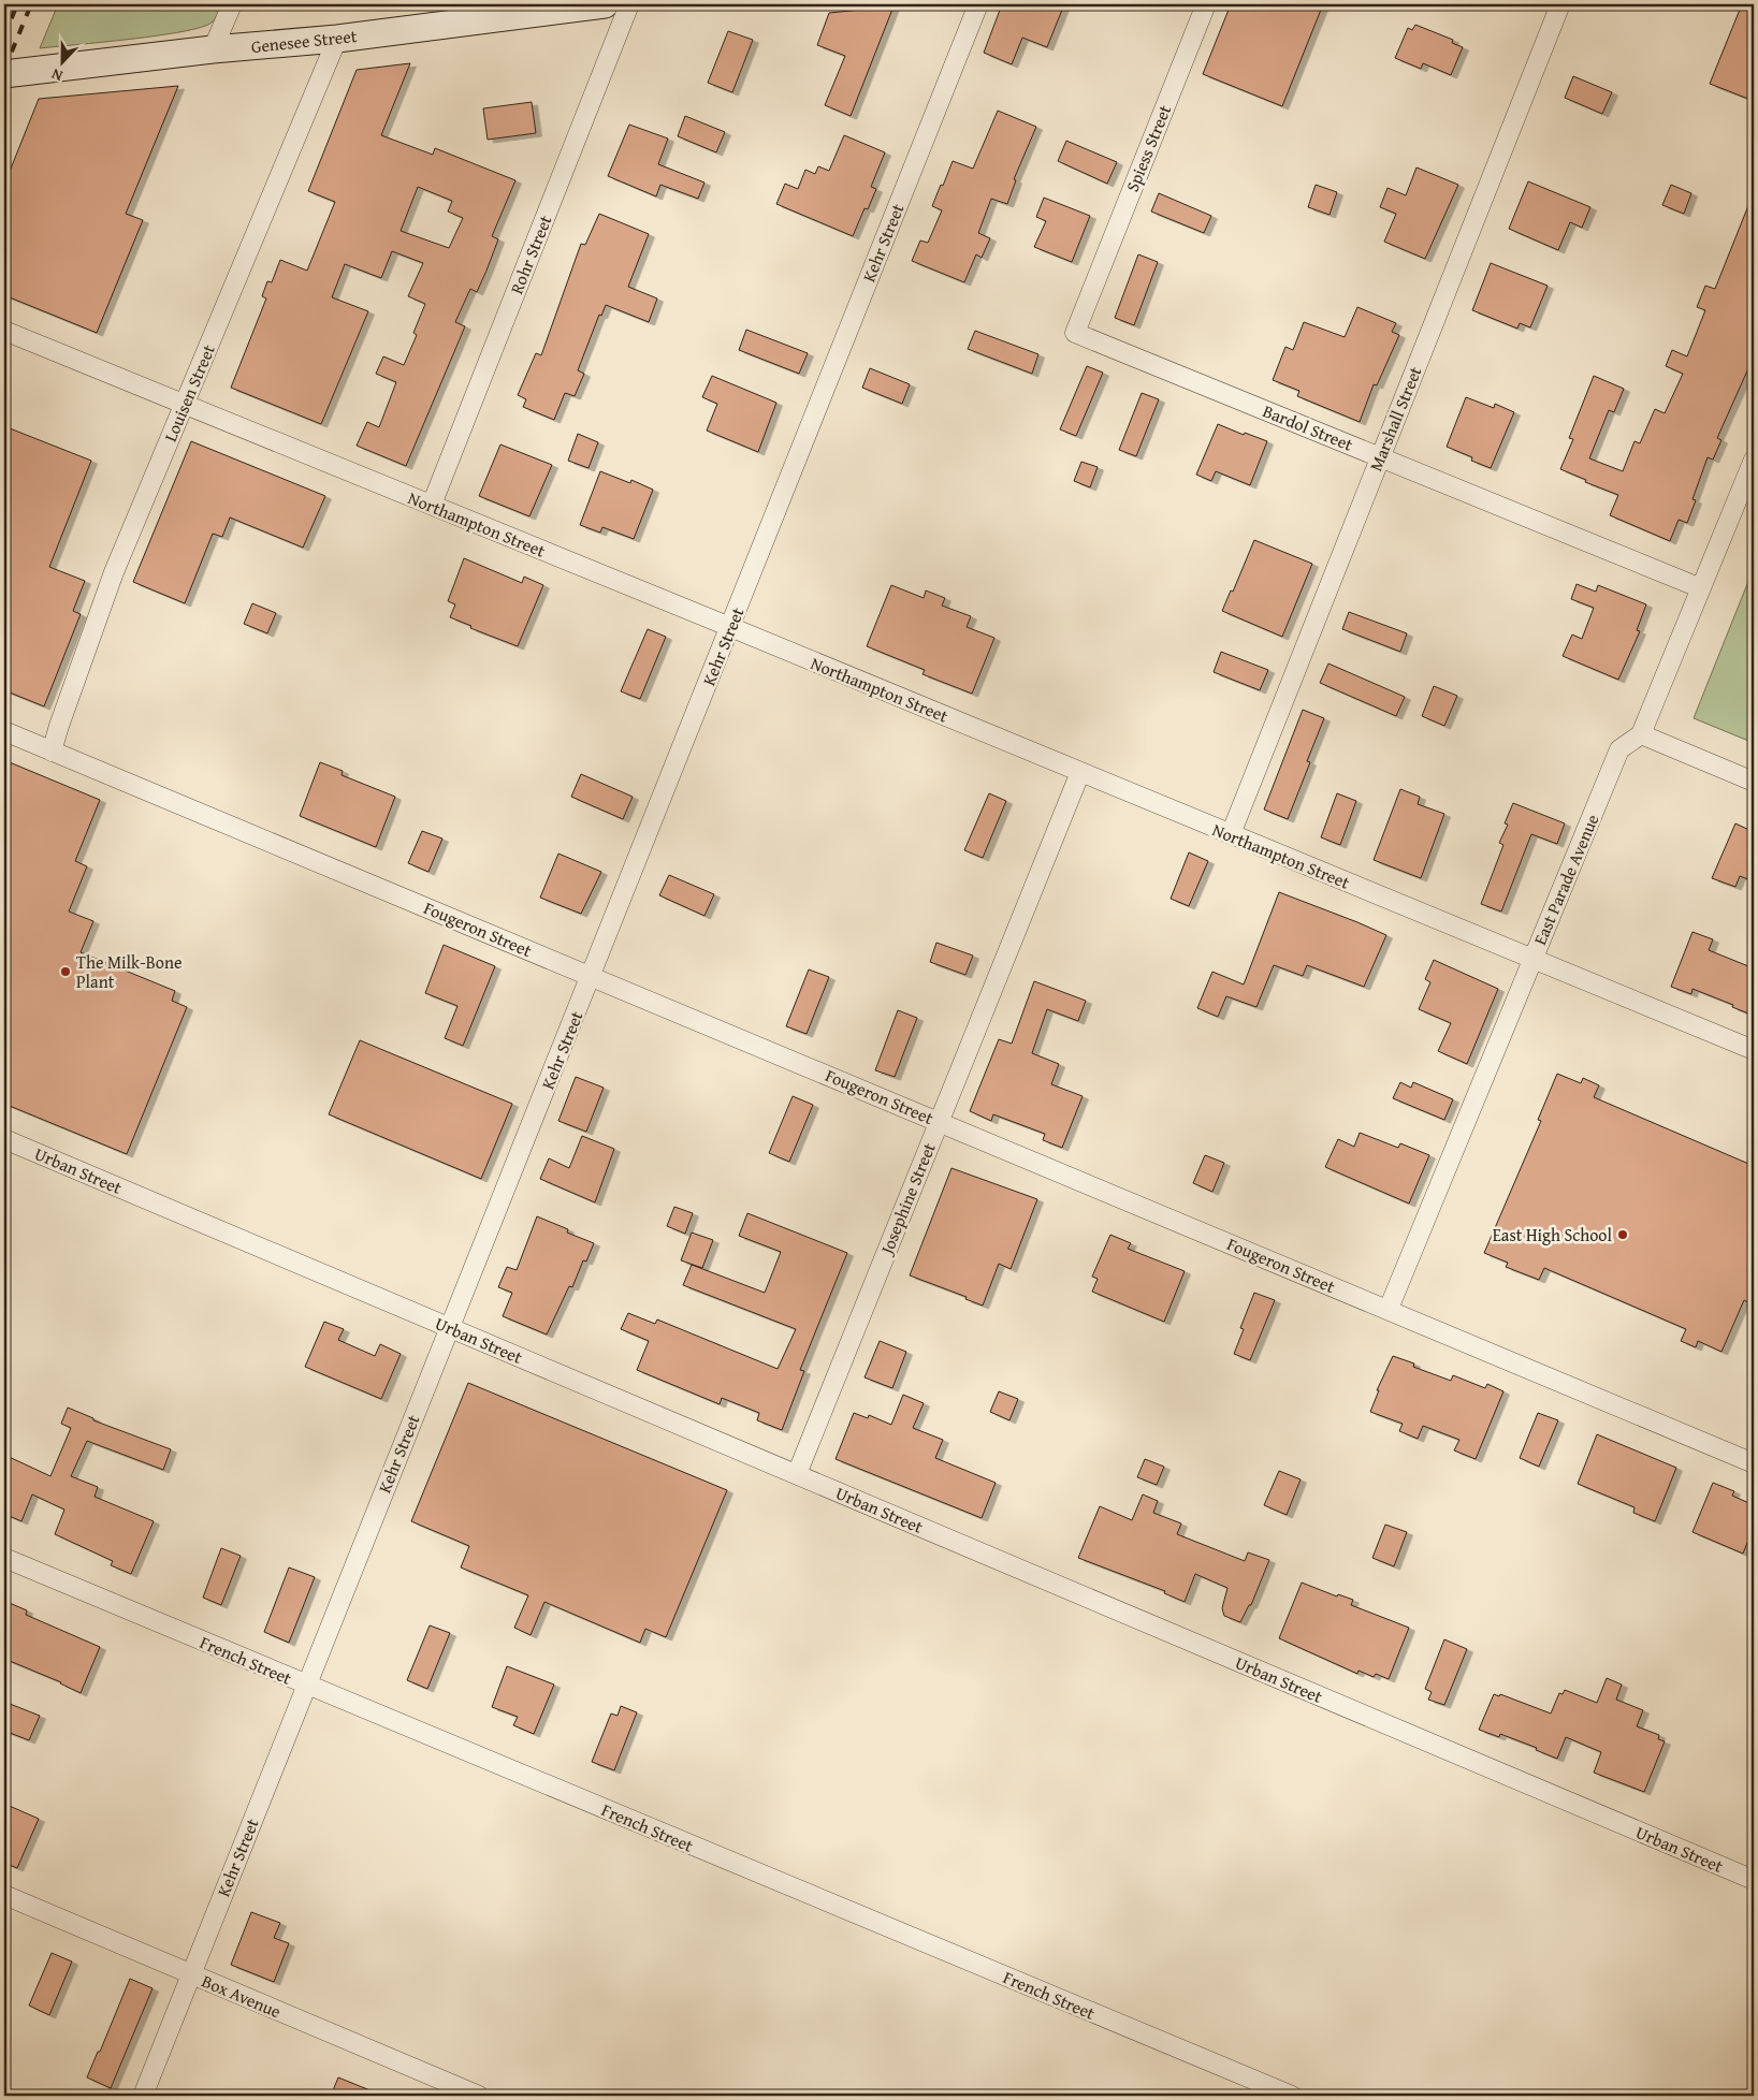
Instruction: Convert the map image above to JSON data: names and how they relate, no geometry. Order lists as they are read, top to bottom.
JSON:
{
  "streets": {
    "main road": ["Genesee Street"],
    "street": [
      "Spiess Street",
      "Kehr Street",
      "Rohr Street",
      "Louisen Street",
      "Marshall Street",
      "Bardol Street",
      "Northampton Street",
      "East Parade Avenue",
      "Fougeron Street",
      "Urban Street",
      "Josephine Street",
      "French Street",
      "Box Avenue"
    ]
  },
  "crossings": [
    ["Genesee Street", "Louisen Street"],
    ["Spiess Street", "Bardol Street"],
    ["Kehr Street", "Northampton Street"],
    ["Kehr Street", "Fougeron Street"],
    ["Kehr Street", "Urban Street"],
    ["Kehr Street", "French Street"],
    ["Kehr Street", "Box Avenue"],
    ["Rohr Street", "Northampton Street"],
    ["Louisen Street", "Northampton Street"],
    ["Louisen Street", "Fougeron Street"],
    ["Marshall Street", "Bardol Street"],
    ["Marshall Street", "Northampton Street"],
    ["Northampton Street", "East Parade Avenue"],
    ["Northampton Street", "Josephine Street"],
    ["East Parade Avenue", "Fougeron Street"],
    ["Fougeron Street", "Josephine Street"],
    ["Urban Street", "Josephine Street"]
  ],
  "places": ["The Milk-Bone Plant", "East High School"],
  "north": "bottom"
}
